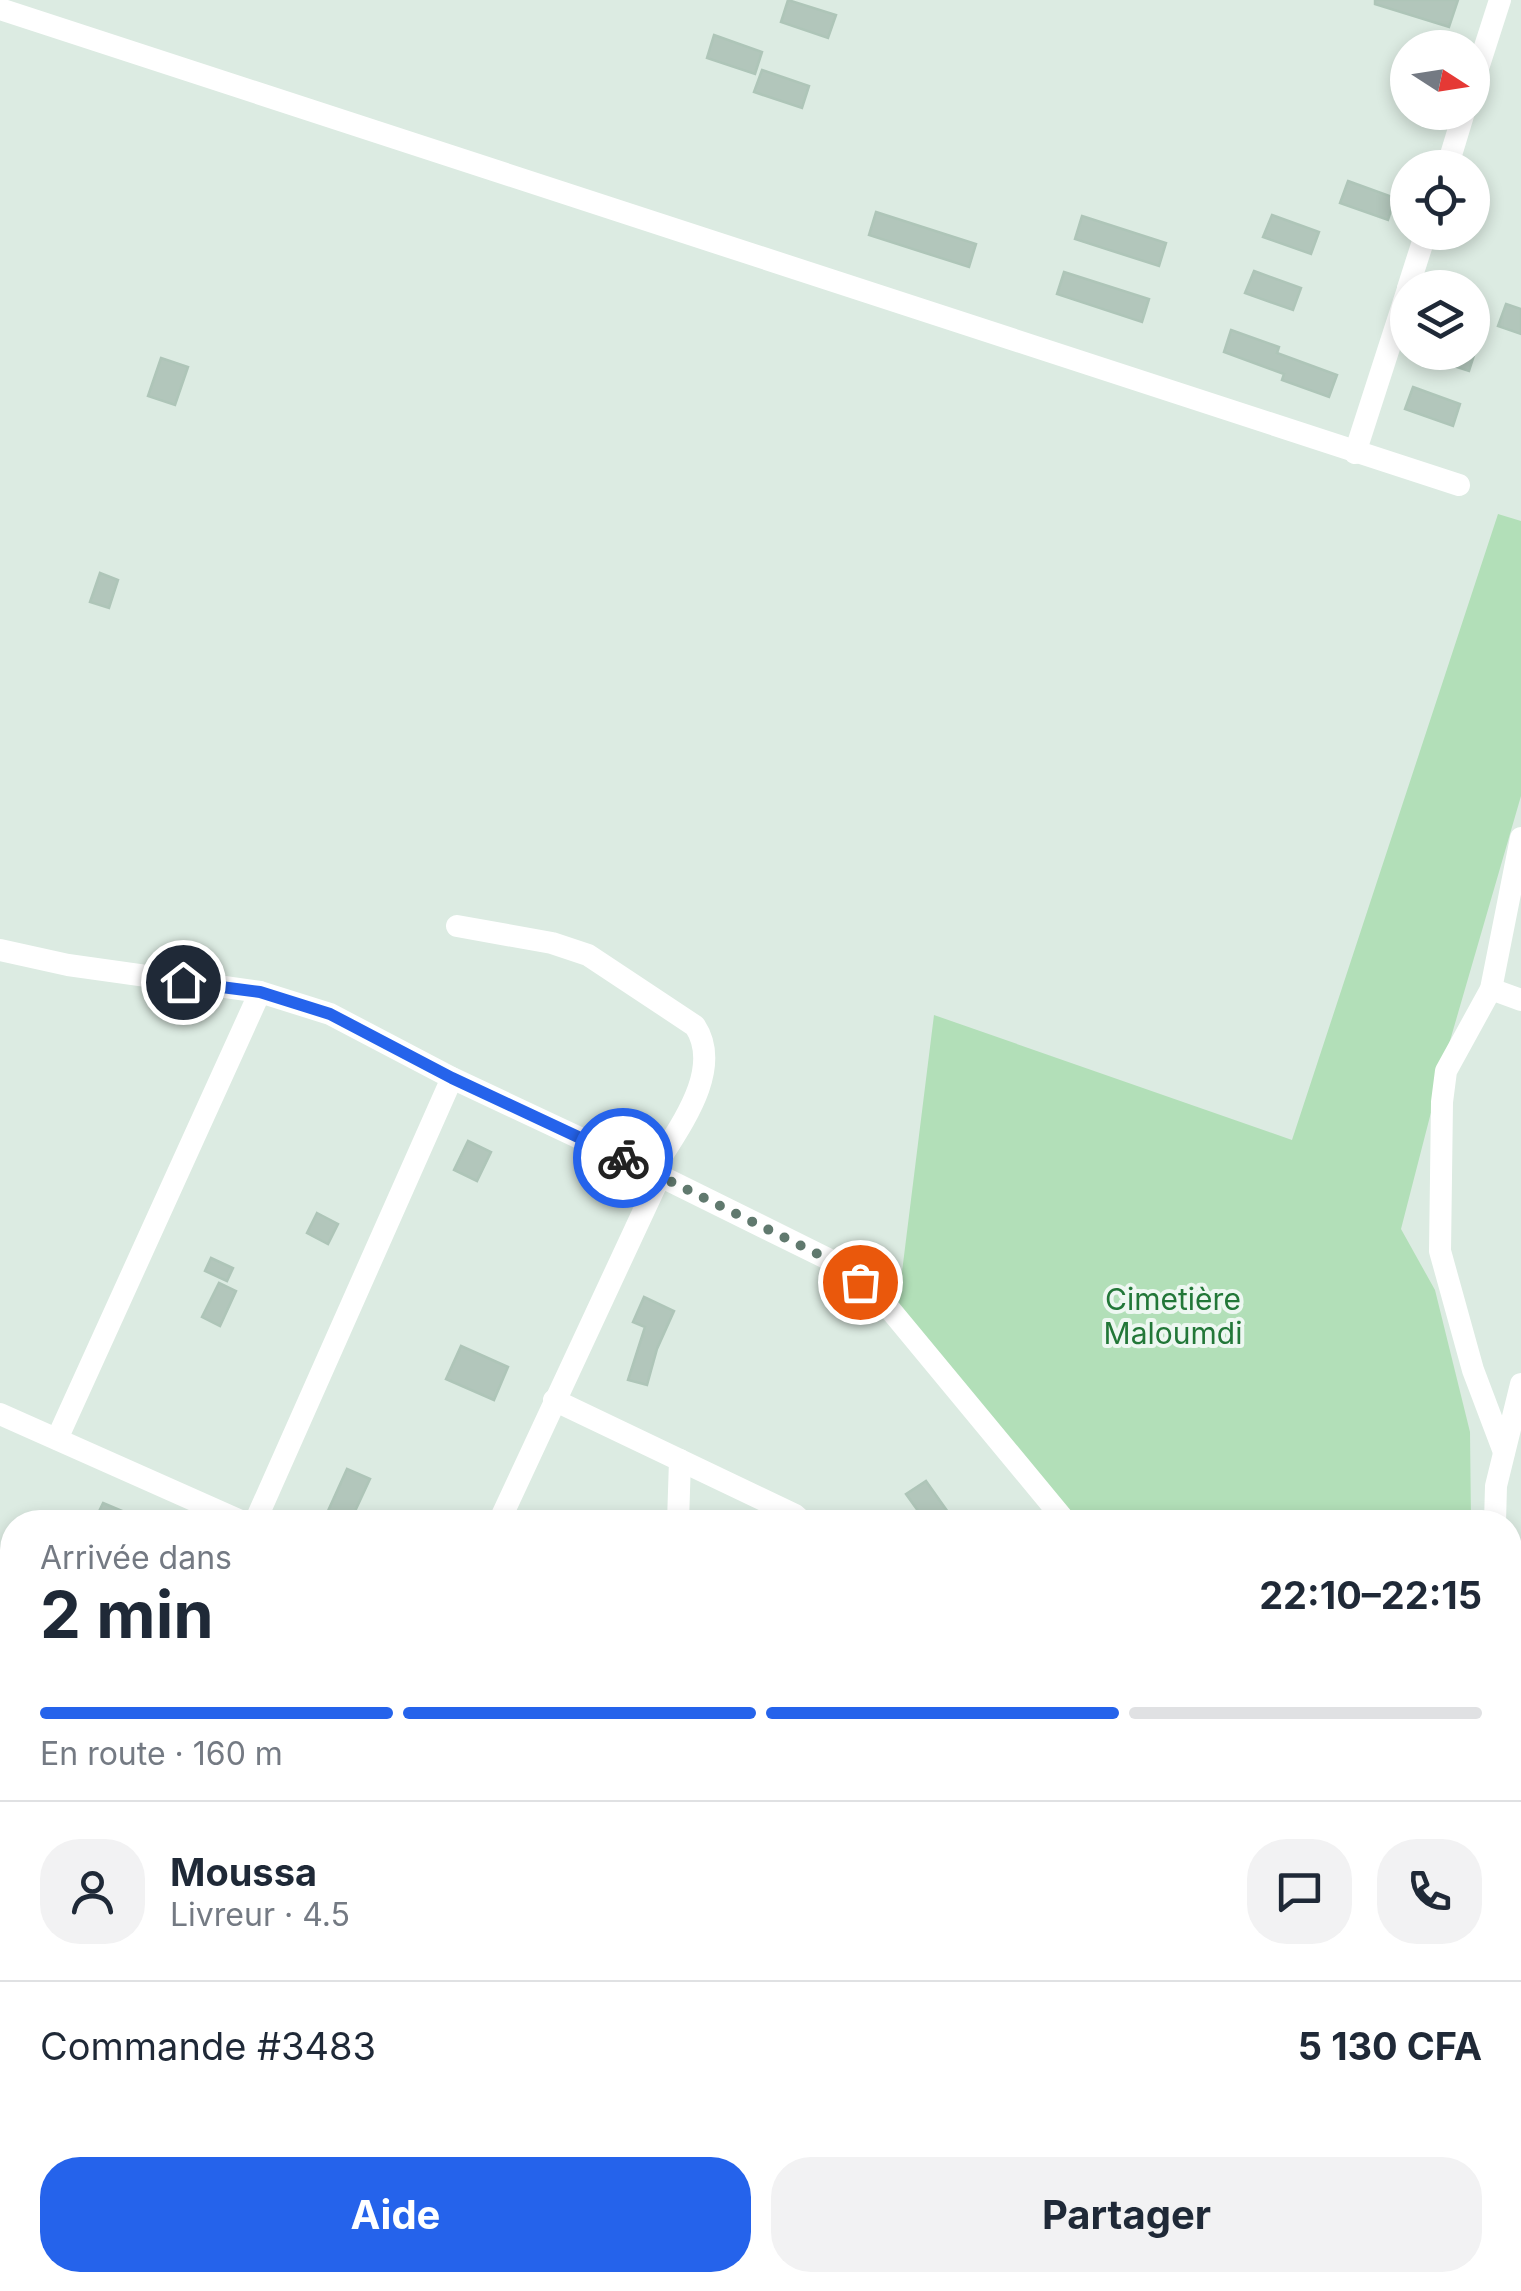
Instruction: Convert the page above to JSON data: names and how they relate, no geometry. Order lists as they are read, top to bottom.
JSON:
{
  "parks": ["Cimetière Maloumdi"],
  "north": "right",
  "page": {
    "heading": ["2 min", "Arrivée dans", "22:10–22:15"],
    "panel": [
      "Moussa",
      "Livreur · 4.5",
      "Commande #3483",
      "5 130 CFA"
    ],
    "bar": "En route · 160 m",
    "buttons": ["Aide", "Partager"]
  }
}
